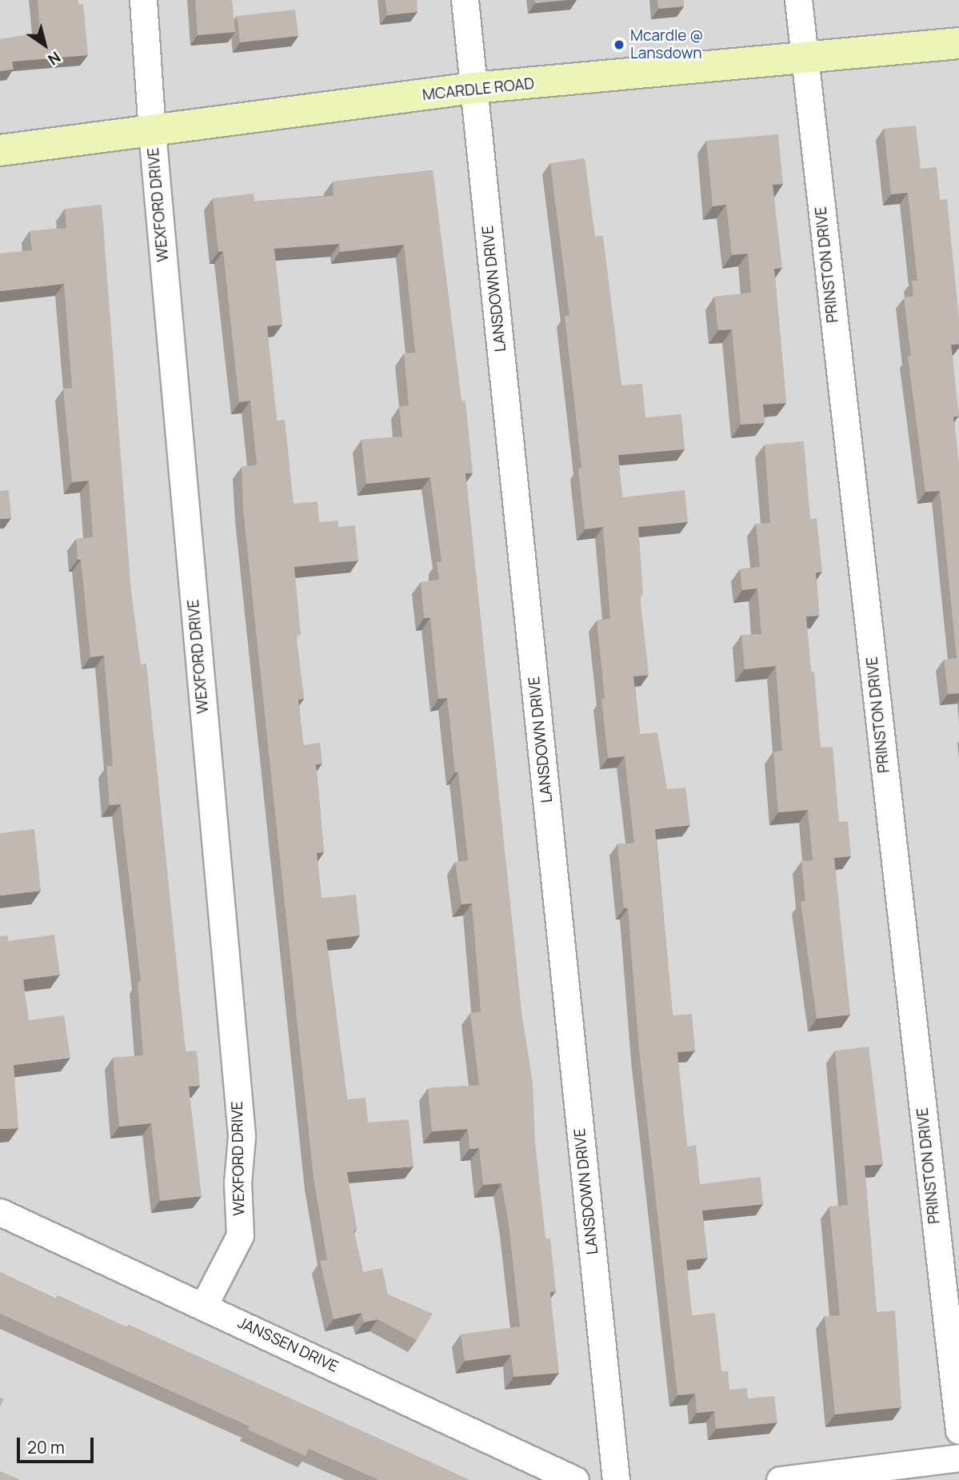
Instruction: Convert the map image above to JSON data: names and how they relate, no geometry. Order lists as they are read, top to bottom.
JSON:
{
  "streets": {
    "main road": ["MCARDLE ROAD"],
    "street": [
      "WEXFORD DRIVE",
      "PRINSTON DRIVE",
      "LANSDOWN DRIVE",
      "JANSSEN DRIVE"
    ]
  },
  "crossings": [
    ["MCARDLE ROAD", "WEXFORD DRIVE"],
    ["MCARDLE ROAD", "PRINSTON DRIVE"],
    ["MCARDLE ROAD", "LANSDOWN DRIVE"],
    ["WEXFORD DRIVE", "JANSSEN DRIVE"]
  ],
  "places": ["Mcardle @ Lansdown"],
  "scale_bar": "20 m",
  "north": "bottom right"
}
